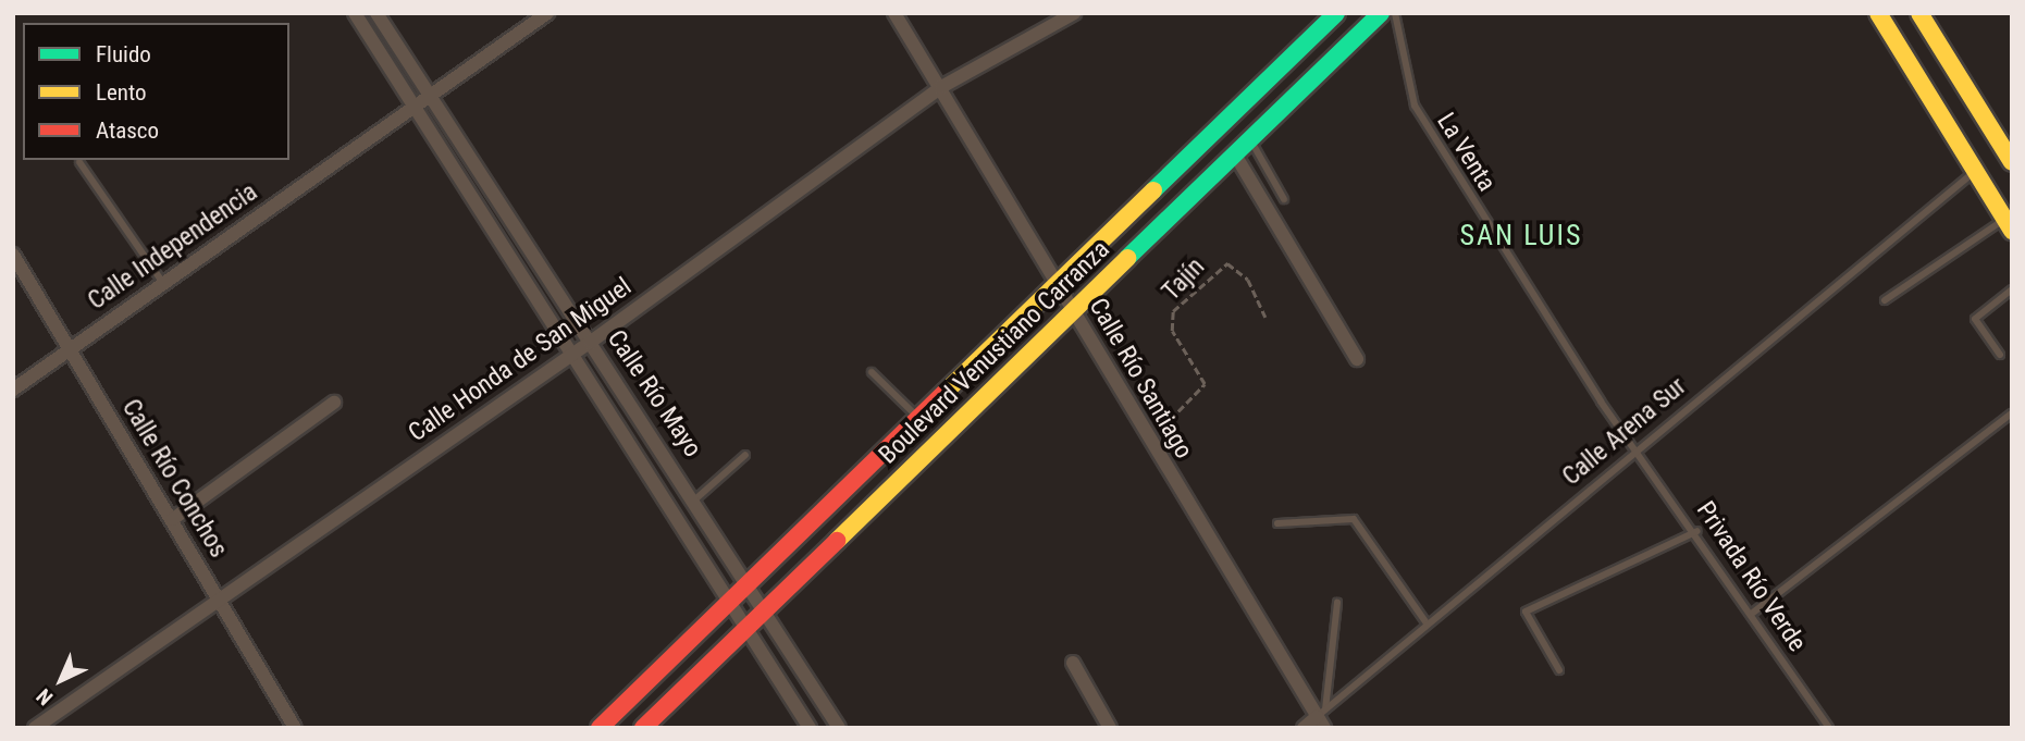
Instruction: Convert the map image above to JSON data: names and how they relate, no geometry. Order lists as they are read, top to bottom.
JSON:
{
  "streets": {
    "main road": ["Boulevard Venustiano Carranza"],
    "street": [
      "Calle Independencia",
      "Calle Honda de San Miguel",
      "Calle Río Santiago",
      "Calle Río Mayo",
      "Calle Arena Sur",
      "Calle Río Conchos"
    ],
    "lane": ["La Venta", "Privada Río Verde"],
    "path": ["Tajín"]
  },
  "crossings": [
    ["La Venta", "Calle Arena Sur"],
    ["La Venta", "Privada Río Verde"],
    ["Calle Independencia", "Calle Río Mayo"],
    ["Calle Independencia", "Calle Río Conchos"],
    ["Tajín", "Calle Río Santiago"],
    ["Boulevard Venustiano Carranza", "Calle Río Santiago"],
    ["Boulevard Venustiano Carranza", "Calle Río Mayo"],
    ["Calle Honda de San Miguel", "Calle Río Santiago"],
    ["Calle Honda de San Miguel", "Calle Río Mayo"],
    ["Calle Honda de San Miguel", "Calle Río Conchos"],
    ["Calle Río Santiago", "Calle Arena Sur"],
    ["Calle Arena Sur", "Privada Río Verde"]
  ],
  "districts": ["SAN LUIS"],
  "legend": ["Fluido", "Lento", "Atasco"],
  "north": "bottom left"
}
